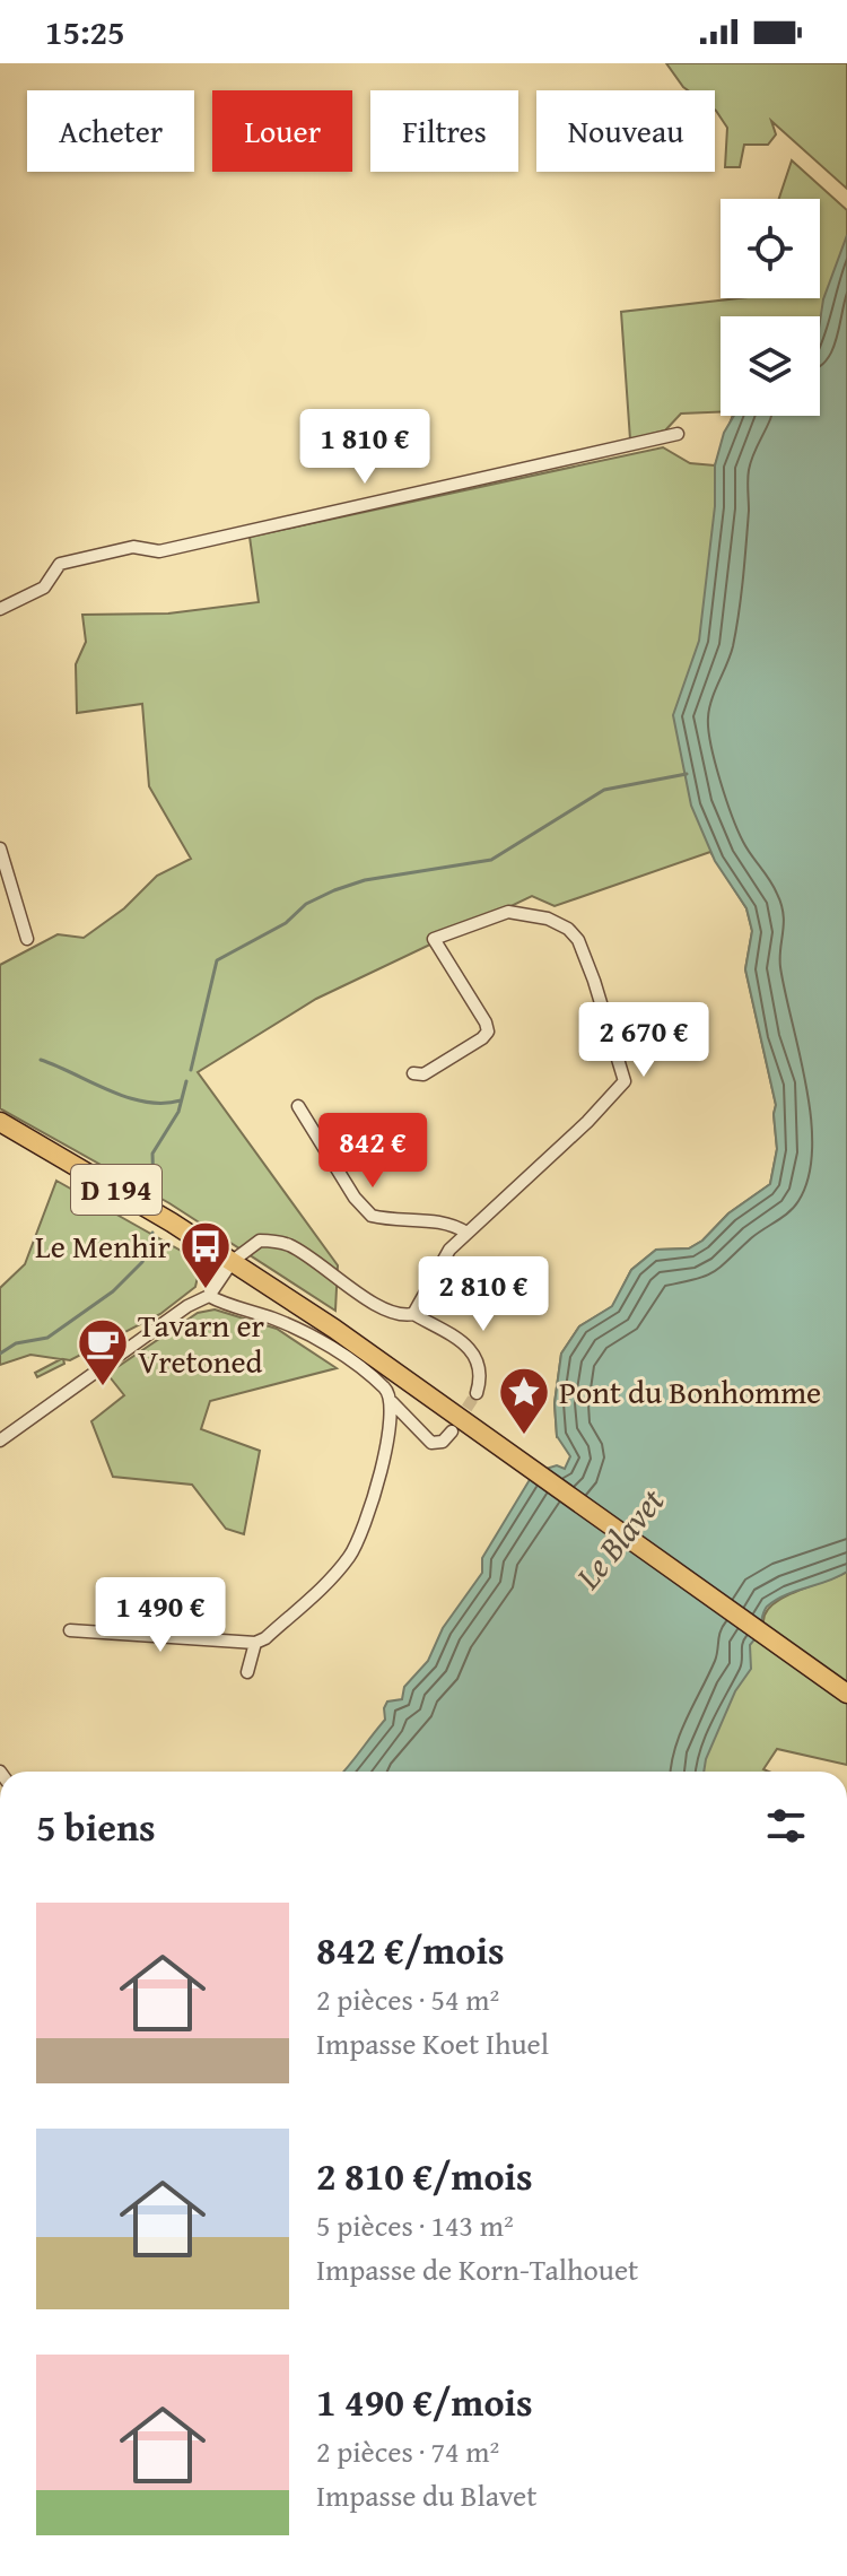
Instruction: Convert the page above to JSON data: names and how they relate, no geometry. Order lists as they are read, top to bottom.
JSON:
{
  "streets": {
    "main road": ["D 194"]
  },
  "water": ["Le Blavet"],
  "places": {
    "bus stop": ["Le Menhir"],
    "cafe": ["Tavarn er Vretoned"],
    "place": ["Pont du Bonhomme"]
  },
  "page": {
    "status": "15:25",
    "chip": [
      "Acheter",
      "Louer",
      "Filtres",
      "Nouveau"
    ],
    "price": [
      "1 810 €",
      "2 670 €",
      "842 €",
      "2 810 €",
      "1 490 €"
    ],
    "heading": "5 biens",
    "list": [
      {
        "name": "842 €/mois",
        "note": "2 pièces · 54 m² · Impasse Koet Ihuel"
      },
      {
        "name": "2 810 €/mois",
        "note": "5 pièces · 143 m² · Impasse de Korn-Talhouet"
      },
      {
        "name": "1 490 €/mois",
        "note": "2 pièces · 74 m² · Impasse du Blavet"
      }
    ]
  }
}
